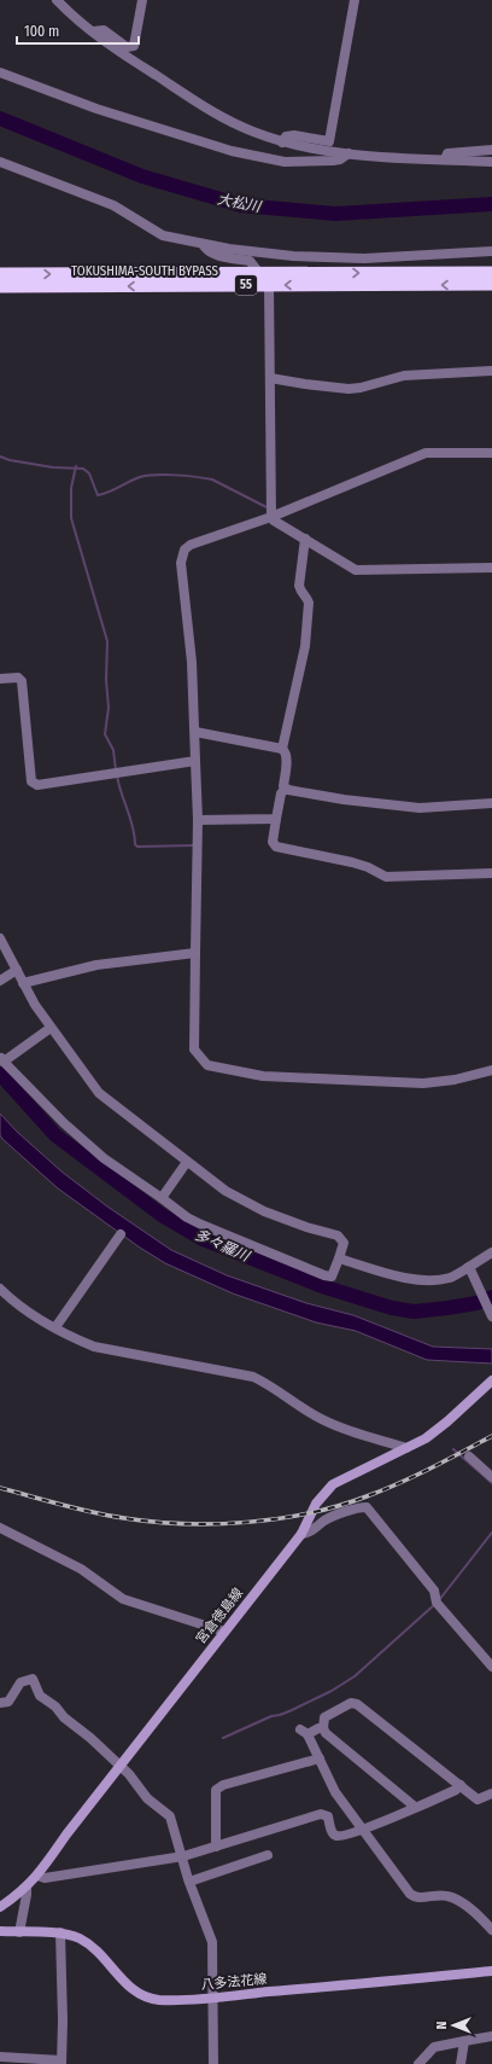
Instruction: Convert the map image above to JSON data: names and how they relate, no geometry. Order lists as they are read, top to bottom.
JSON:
{
  "streets": {
    "highway": ["TOKUSHIMA-SOUTH BYPASS", "55"],
    "main road": ["宮倉徳島線", "八多法花線"]
  },
  "water": ["大松川", "多々羅川"],
  "scale_bar": "100 m",
  "north": "left"
}
